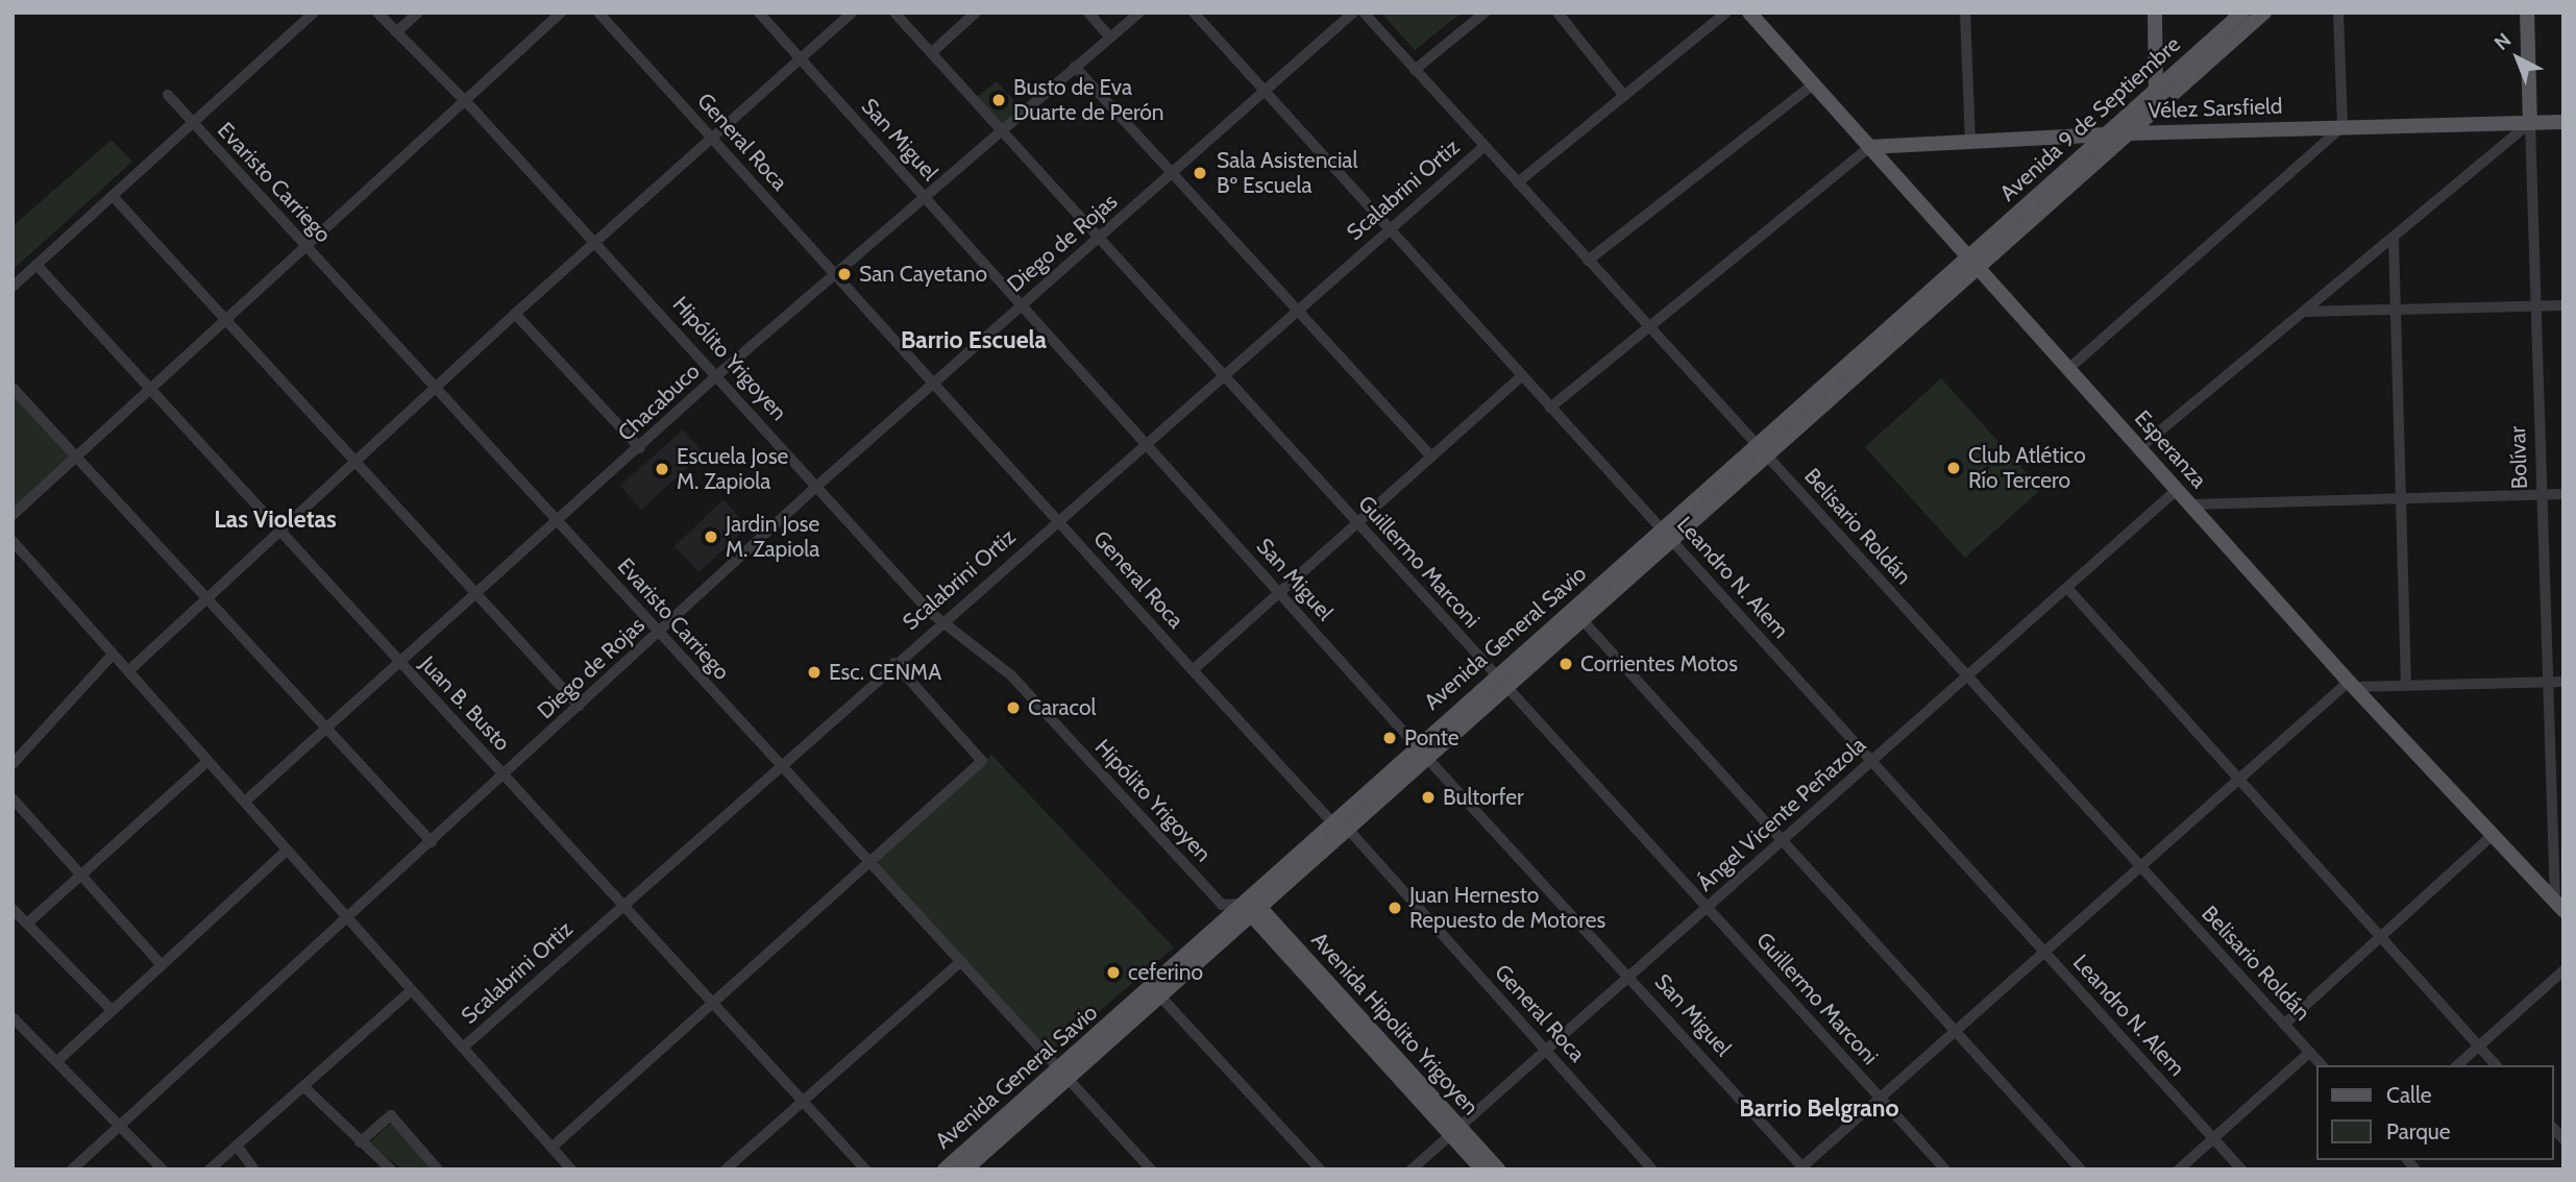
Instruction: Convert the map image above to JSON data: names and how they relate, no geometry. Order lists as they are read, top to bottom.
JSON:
{
  "streets": {
    "main road": [
      "Vélez Sarsfield",
      "Avenida 9 de Septiembre",
      "Esperanza",
      "Bolívar",
      "Avenida General Savio",
      "Avenida Hipolito Yrigoyen"
    ],
    "street": [
      "San Miguel",
      "General Roca",
      "Evaristo Carriego",
      "Scalabrini Ortiz",
      "Diego de Rojas",
      "Hipólito Yrigoyen",
      "Chacabuco",
      "Belisario Roldán",
      "Guillermo Marconi",
      "Leandro N. Alem",
      "Juan B. Busto",
      "Ángel Vicente Peñazola"
    ]
  },
  "crossings": [
    ["Vélez Sarsfield", "Avenida 9 de Septiembre"],
    ["Vélez Sarsfield", "Esperanza"],
    ["Vélez Sarsfield", "Bolívar"],
    ["Avenida 9 de Septiembre", "Esperanza"],
    ["Avenida 9 de Septiembre", "Avenida General Savio"],
    ["San Miguel", "Scalabrini Ortiz"],
    ["San Miguel", "Diego de Rojas"],
    ["San Miguel", "Chacabuco"],
    ["San Miguel", "Avenida General Savio"],
    ["San Miguel", "Ángel Vicente Peñazola"],
    ["General Roca", "Scalabrini Ortiz"],
    ["General Roca", "Diego de Rojas"],
    ["General Roca", "Chacabuco"],
    ["General Roca", "Avenida General Savio"],
    ["General Roca", "Ángel Vicente Peñazola"],
    ["Evaristo Carriego", "Scalabrini Ortiz"],
    ["Evaristo Carriego", "Diego de Rojas"],
    ["Evaristo Carriego", "Chacabuco"],
    ["Evaristo Carriego", "Avenida General Savio"],
    ["Scalabrini Ortiz", "Hipólito Yrigoyen"],
    ["Scalabrini Ortiz", "Belisario Roldán"],
    ["Scalabrini Ortiz", "Guillermo Marconi"],
    ["Scalabrini Ortiz", "Leandro N. Alem"],
    ["Scalabrini Ortiz", "Juan B. Busto"],
    ["Diego de Rojas", "Hipólito Yrigoyen"],
    ["Diego de Rojas", "Guillermo Marconi"],
    ["Diego de Rojas", "Leandro N. Alem"],
    ["Diego de Rojas", "Juan B. Busto"],
    ["Hipólito Yrigoyen", "Chacabuco"],
    ["Hipólito Yrigoyen", "Avenida General Savio"],
    ["Hipólito Yrigoyen", "Avenida Hipolito Yrigoyen"],
    ["Chacabuco", "Guillermo Marconi"],
    ["Chacabuco", "Juan B. Busto"],
    ["Esperanza", "Bolívar"],
    ["Esperanza", "Avenida General Savio"],
    ["Esperanza", "Ángel Vicente Peñazola"],
    ["Belisario Roldán", "Avenida General Savio"],
    ["Belisario Roldán", "Ángel Vicente Peñazola"],
    ["Guillermo Marconi", "Avenida General Savio"],
    ["Guillermo Marconi", "Ángel Vicente Peñazola"],
    ["Leandro N. Alem", "Avenida General Savio"],
    ["Leandro N. Alem", "Ángel Vicente Peñazola"],
    ["Avenida General Savio", "Avenida Hipolito Yrigoyen"],
    ["Ángel Vicente Peñazola", "Avenida Hipolito Yrigoyen"]
  ],
  "districts": ["Barrio Escuela", "Las Violetas", "Barrio Belgrano"],
  "places": [
    "Busto de Eva Duarte de Perón",
    "Sala Asistencial Bº Escuela",
    "San Cayetano",
    "Club Atlético Río Tercero",
    "Escuela Jose M. Zapiola",
    "Jardin Jose M. Zapiola",
    "Corrientes Motos",
    "Esc. CENMA",
    "Caracol",
    "Ponte",
    "Bultorfer",
    "Juan Hernesto Repuesto de Motores",
    "ceferino"
  ],
  "legend": ["Calle", "Parque"],
  "north": "top left"
}
